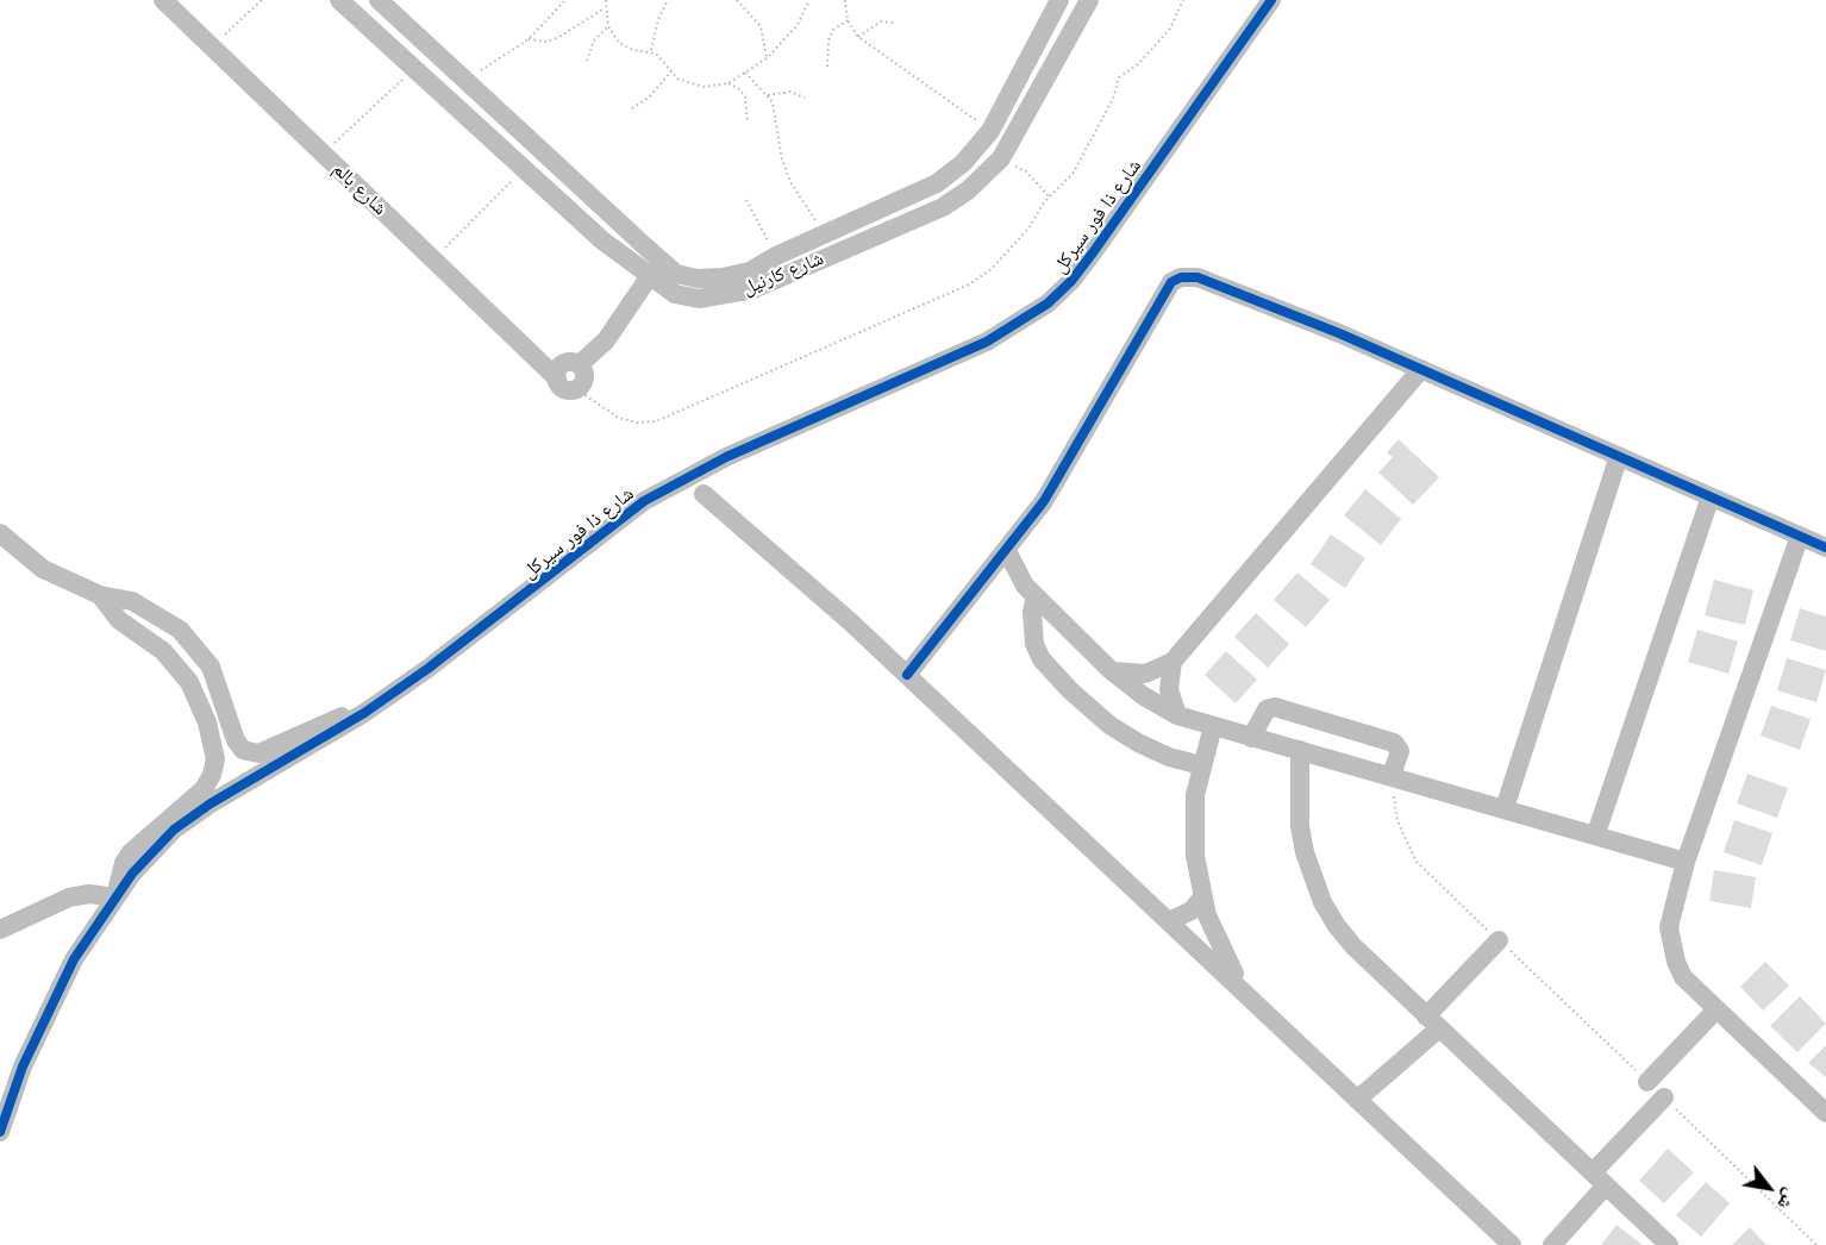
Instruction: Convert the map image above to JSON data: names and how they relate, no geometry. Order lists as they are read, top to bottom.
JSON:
{
  "streets": {
    "street": ["شارع بالم", "شارع ذا فور سيركل", "شارع كارنيل"]
  },
  "north": "bottom right"
}
